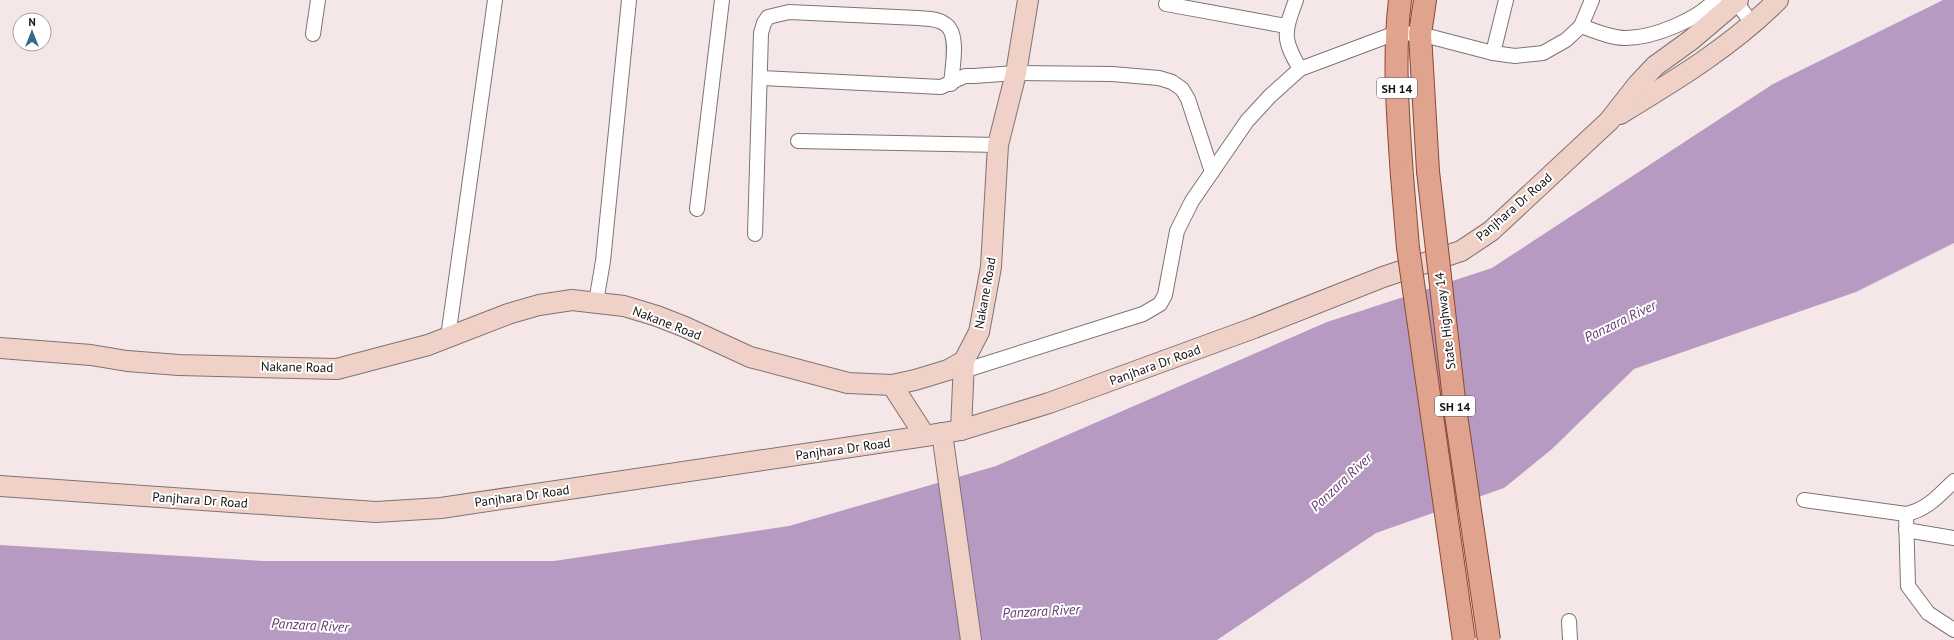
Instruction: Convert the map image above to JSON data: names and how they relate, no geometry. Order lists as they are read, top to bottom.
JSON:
{
  "streets": {
    "main road": ["SH 14", "State Highway 14"],
    "street": ["Panjhara Dr Road", "Nakane Road"]
  },
  "water": ["Panzara River"],
  "north": "top"
}
